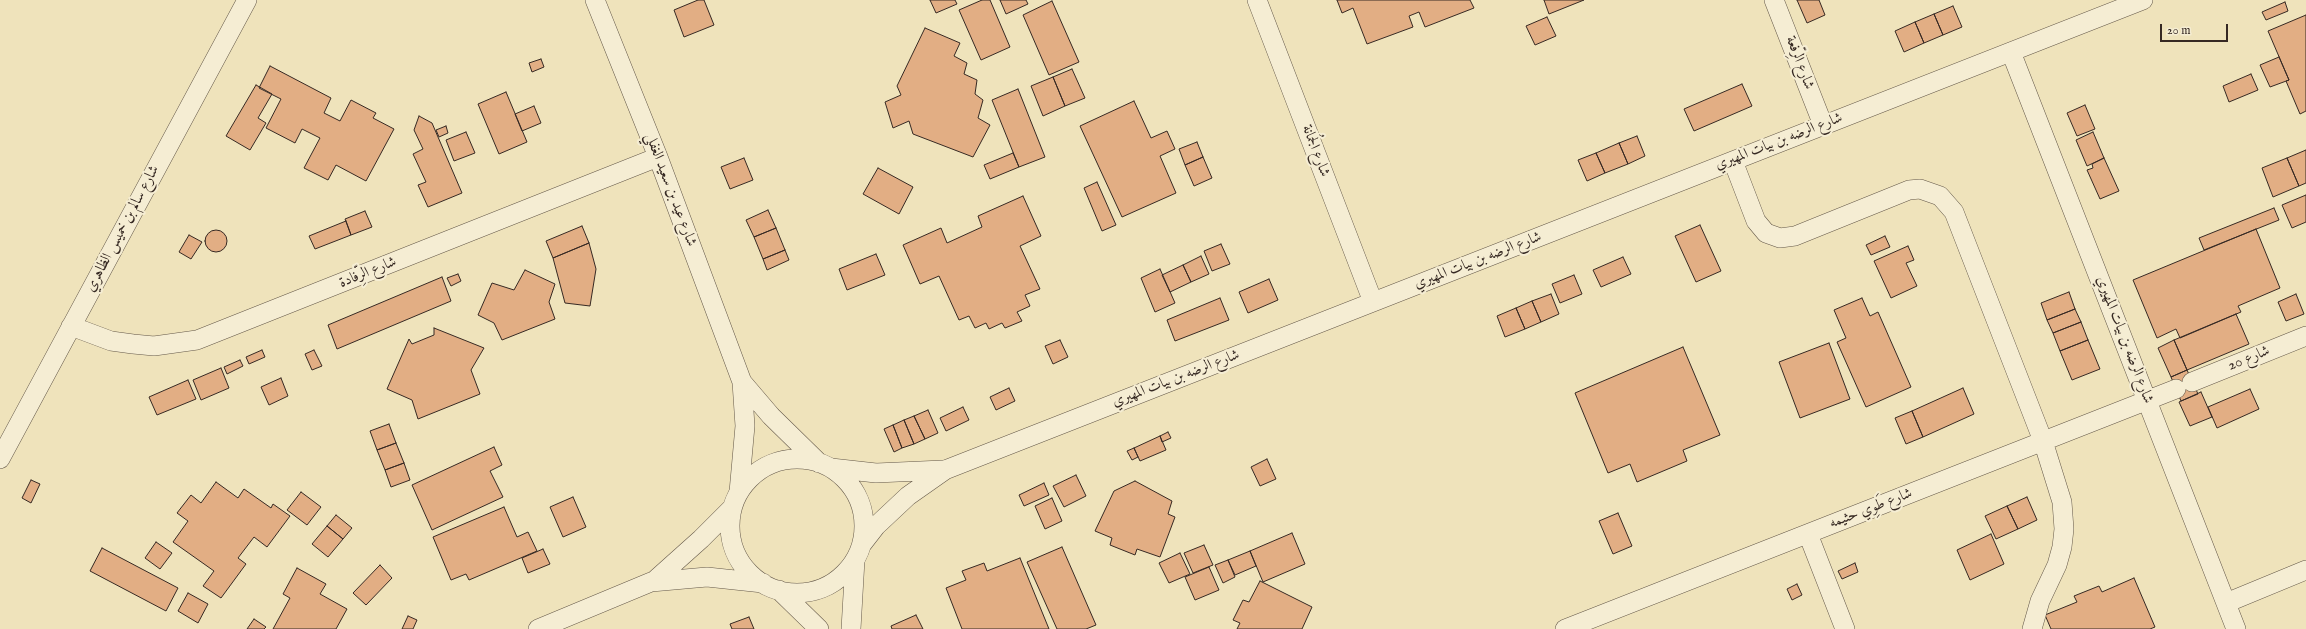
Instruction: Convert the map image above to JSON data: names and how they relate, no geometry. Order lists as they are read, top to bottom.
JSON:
{
  "streets": {
    "street": [
      "شارع الرِّفعة",
      "شارع الرضه بن بيات المهيري",
      "شارع الجُمانة",
      "شارع عيد بن سعيد الغفلي",
      "شارع سالم بن خميس الظاهري",
      "شارع الرِّفادة",
      "شارع 20",
      "شارع طَوِي حثيمه"
    ]
  },
  "crossings": [
    ["شارع الرِّفعة", "شارع الرضه بن بيات المهيري"],
    ["شارع الرضه بن بيات المهيري", "شارع الجُمانة"],
    ["شارع الرضه بن بيات المهيري", "شارع عيد بن سعيد الغفلي"],
    ["شارع الرضه بن بيات المهيري", "شارع طَوِي حثيمه"],
    ["شارع عيد بن سعيد الغفلي", "شارع الرِّفادة"],
    ["شارع سالم بن خميس الظاهري", "شارع الرِّفادة"],
    ["شارع 20", "شارع طَوِي حثيمه"]
  ],
  "scale_bar": "20 m"
}
